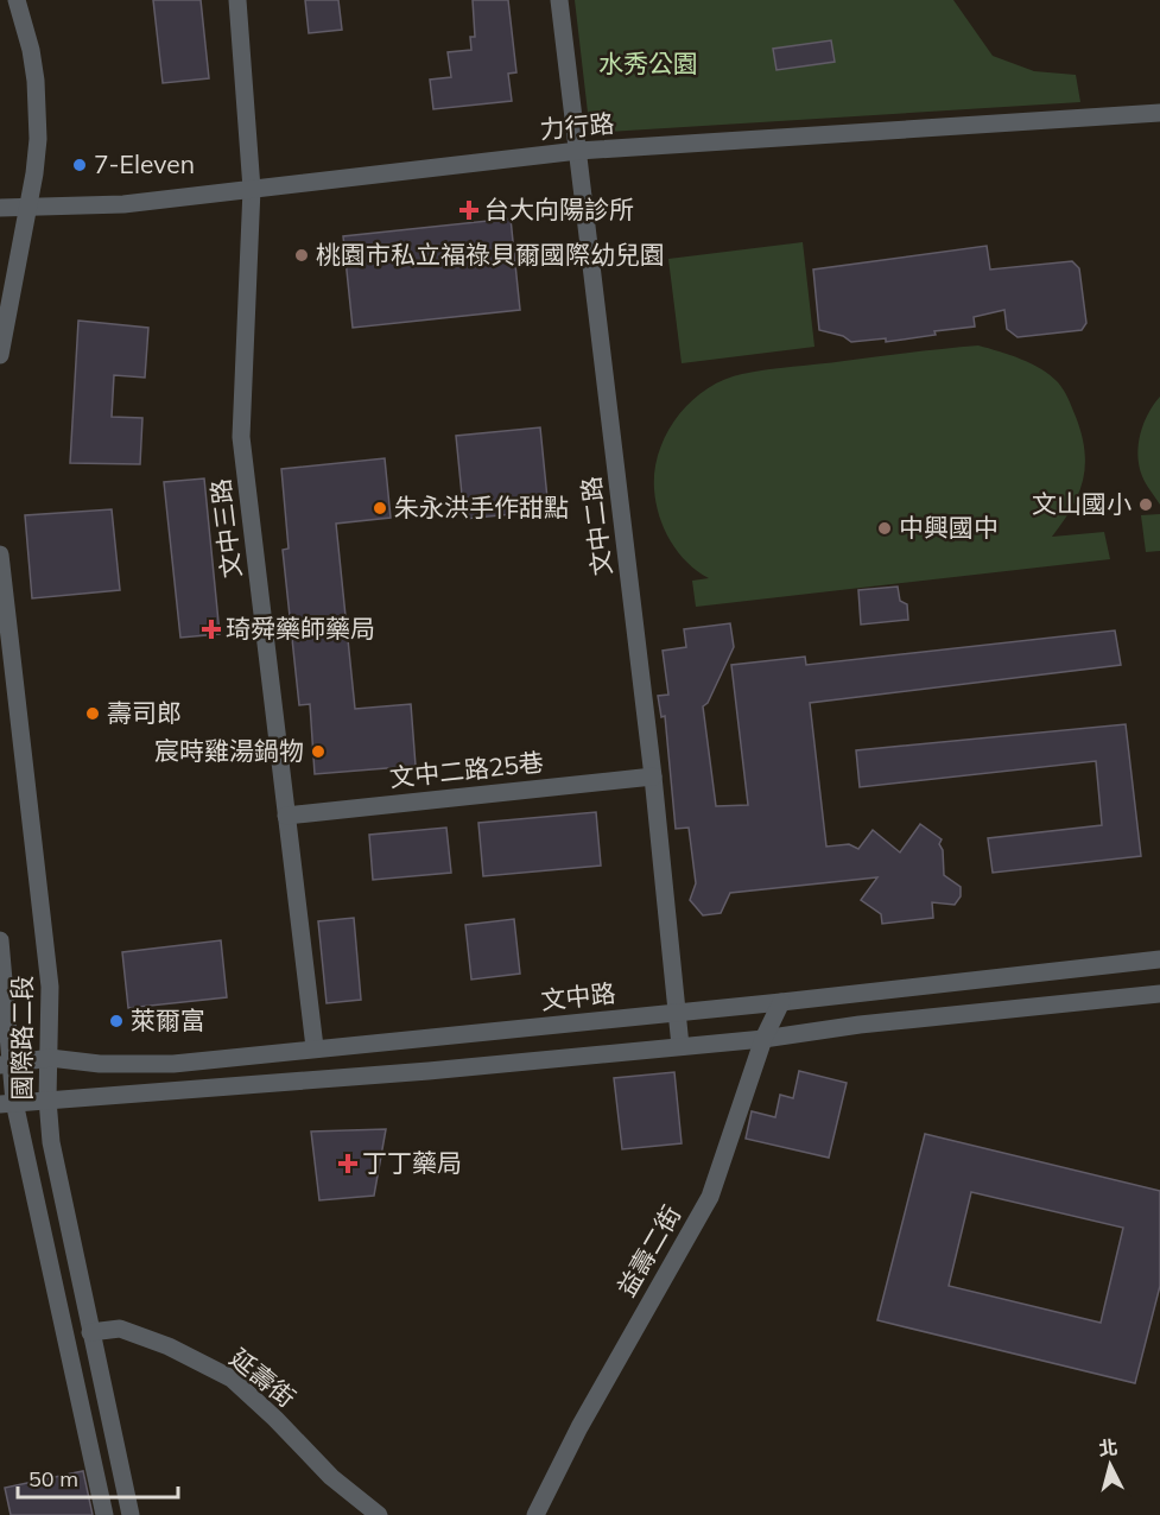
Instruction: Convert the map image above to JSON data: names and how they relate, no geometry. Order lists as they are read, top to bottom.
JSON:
{
  "streets": {
    "street": [
      "力行路",
      "文中二路",
      "文中三路",
      "文中二路25巷",
      "文中路",
      "國際路二段",
      "益壽二街",
      "延壽街"
    ]
  },
  "crossings": [
    ["力行路", "文中二路"],
    ["力行路", "文中三路"],
    ["文中二路", "文中二路25巷"],
    ["文中二路", "文中路"],
    ["文中三路", "文中二路25巷"],
    ["文中三路", "文中路"],
    ["文中路", "國際路二段"],
    ["文中路", "益壽二街"],
    ["國際路二段", "延壽街"]
  ],
  "parks": ["水秀公園"],
  "places": {
    "other": [
      "7-Eleven",
      "桃園市私立福祿貝爾國際幼兒園",
      "文山國小",
      "朱永洪手作甜點",
      "中興國中",
      "壽司郎",
      "宸時雞湯鍋物",
      "萊爾富"
    ],
    "health": ["台大向陽診所", "琦舜藥師藥局", "丁丁藥局"]
  },
  "scale_bar": "50 m",
  "north": "top"
}
